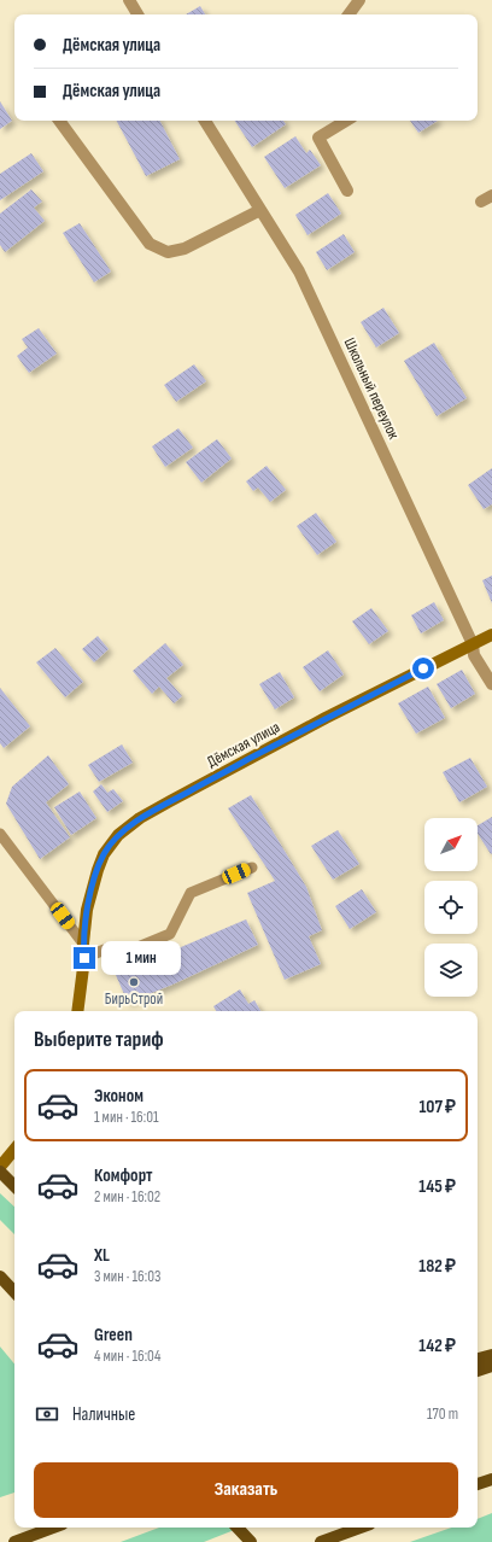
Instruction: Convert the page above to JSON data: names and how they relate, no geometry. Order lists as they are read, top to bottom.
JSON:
{
  "streets": {
    "street": ["Школьный переулок", "Дёмская улица"]
  },
  "crossings": [
    ["Школьный переулок", "Дёмская улица"]
  ],
  "places": ["БирьСтрой"],
  "north": "top right",
  "page": {
    "banner": ["Дёмская улица", "Дёмская улица"],
    "bubble": "1 мин",
    "heading": "Выберите тариф",
    "list": [
      {
        "name": "Эконом",
        "note": "1 мин · 16:01",
        "value": "107 ₽"
      },
      {
        "name": "Комфорт",
        "note": "2 мин · 16:02",
        "value": "145 ₽"
      },
      {
        "name": "XL",
        "note": "3 мин · 16:03",
        "value": "182 ₽"
      },
      {
        "name": "Green",
        "note": "4 мин · 16:04",
        "value": "142 ₽"
      }
    ],
    "pay": ["Наличные", "170 m"],
    "buttons": "Заказать"
  }
}
